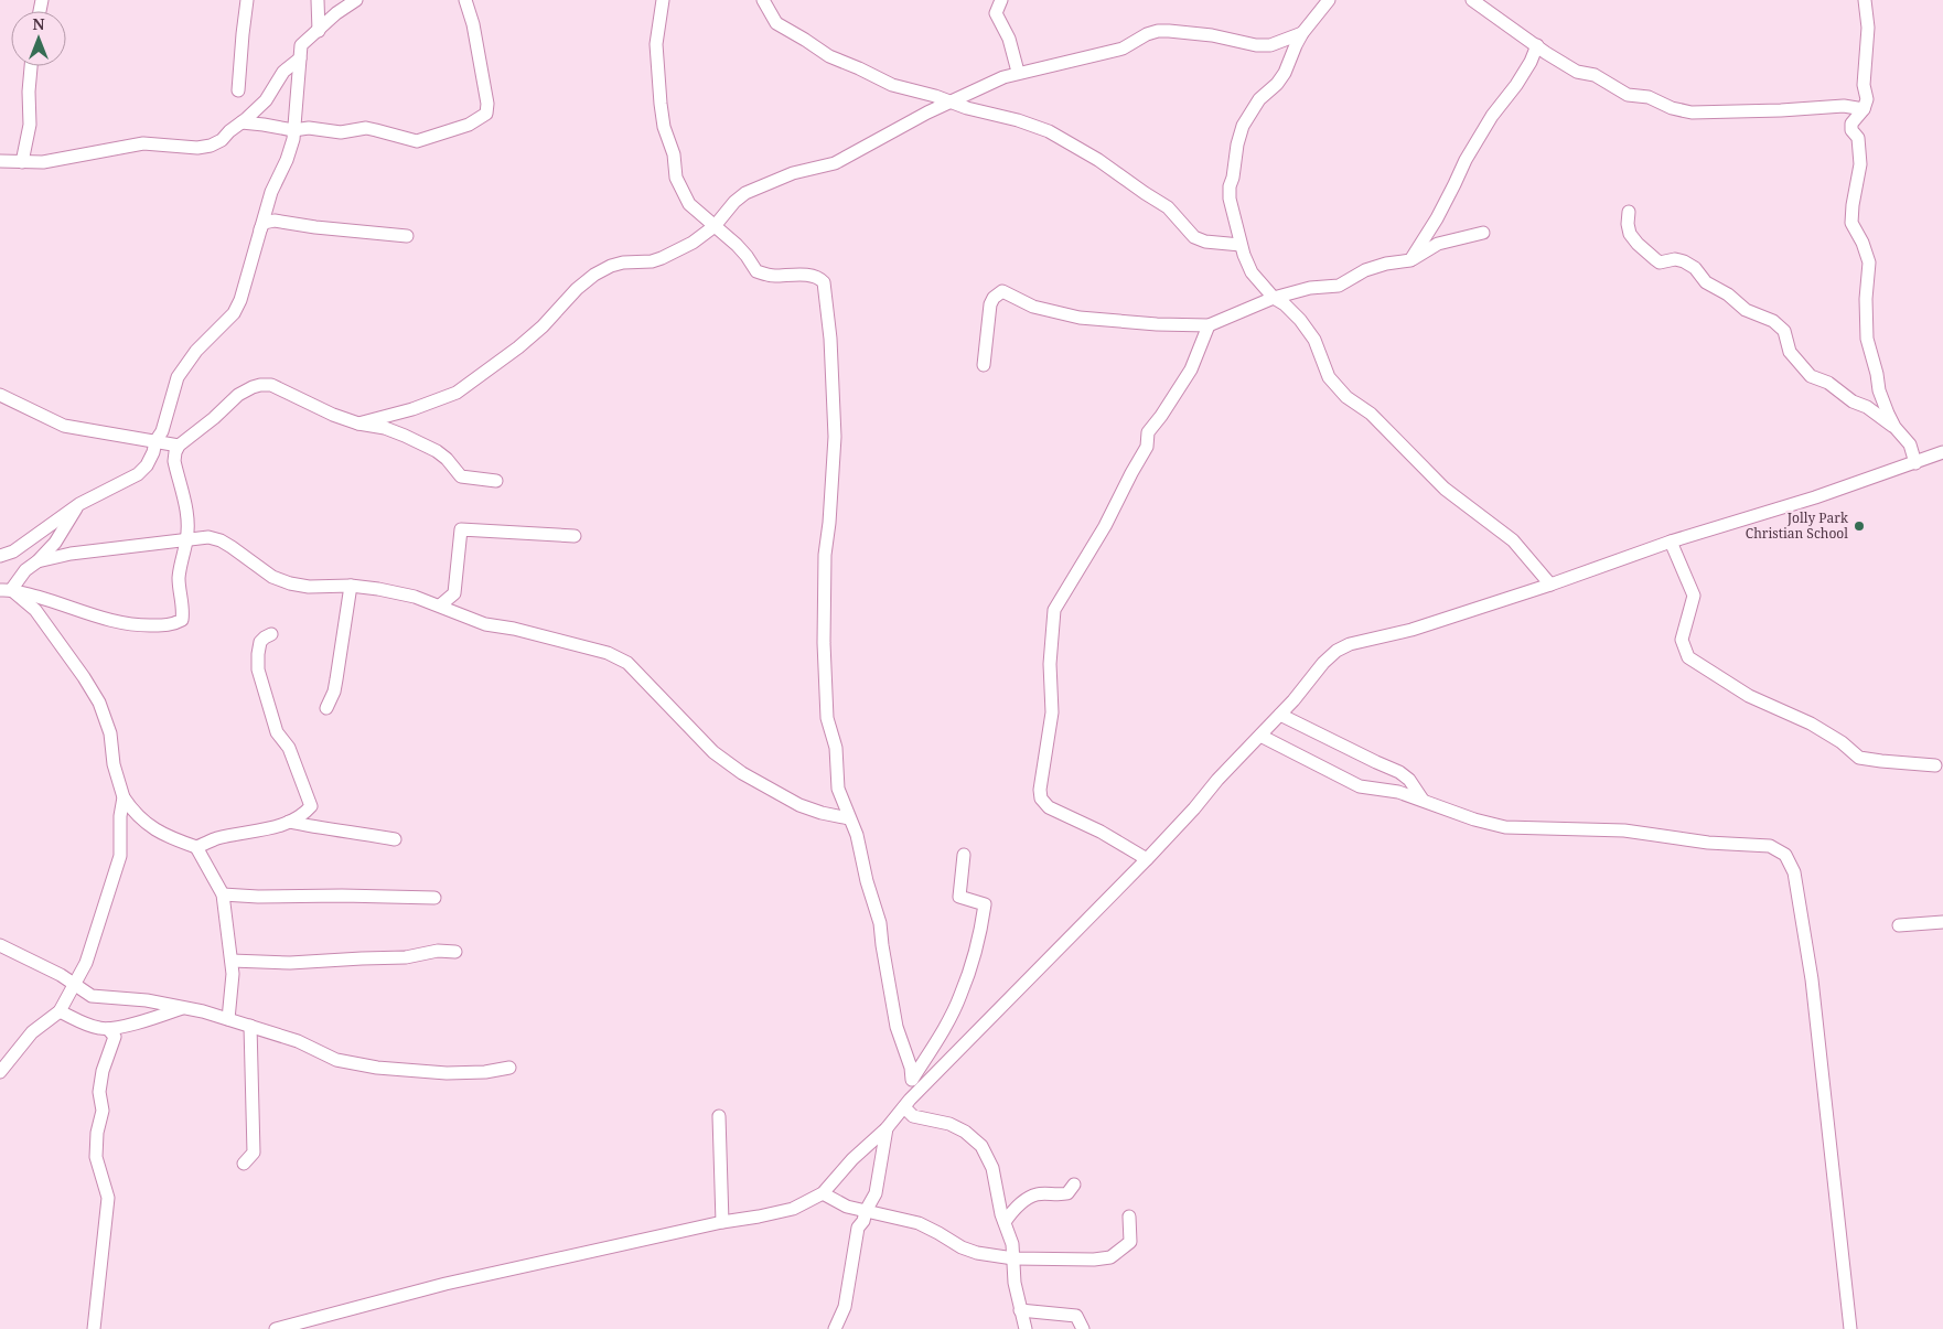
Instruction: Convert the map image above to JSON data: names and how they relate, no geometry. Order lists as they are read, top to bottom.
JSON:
{
  "places": ["Jolly Park Christian School"],
  "north": "top"
}
